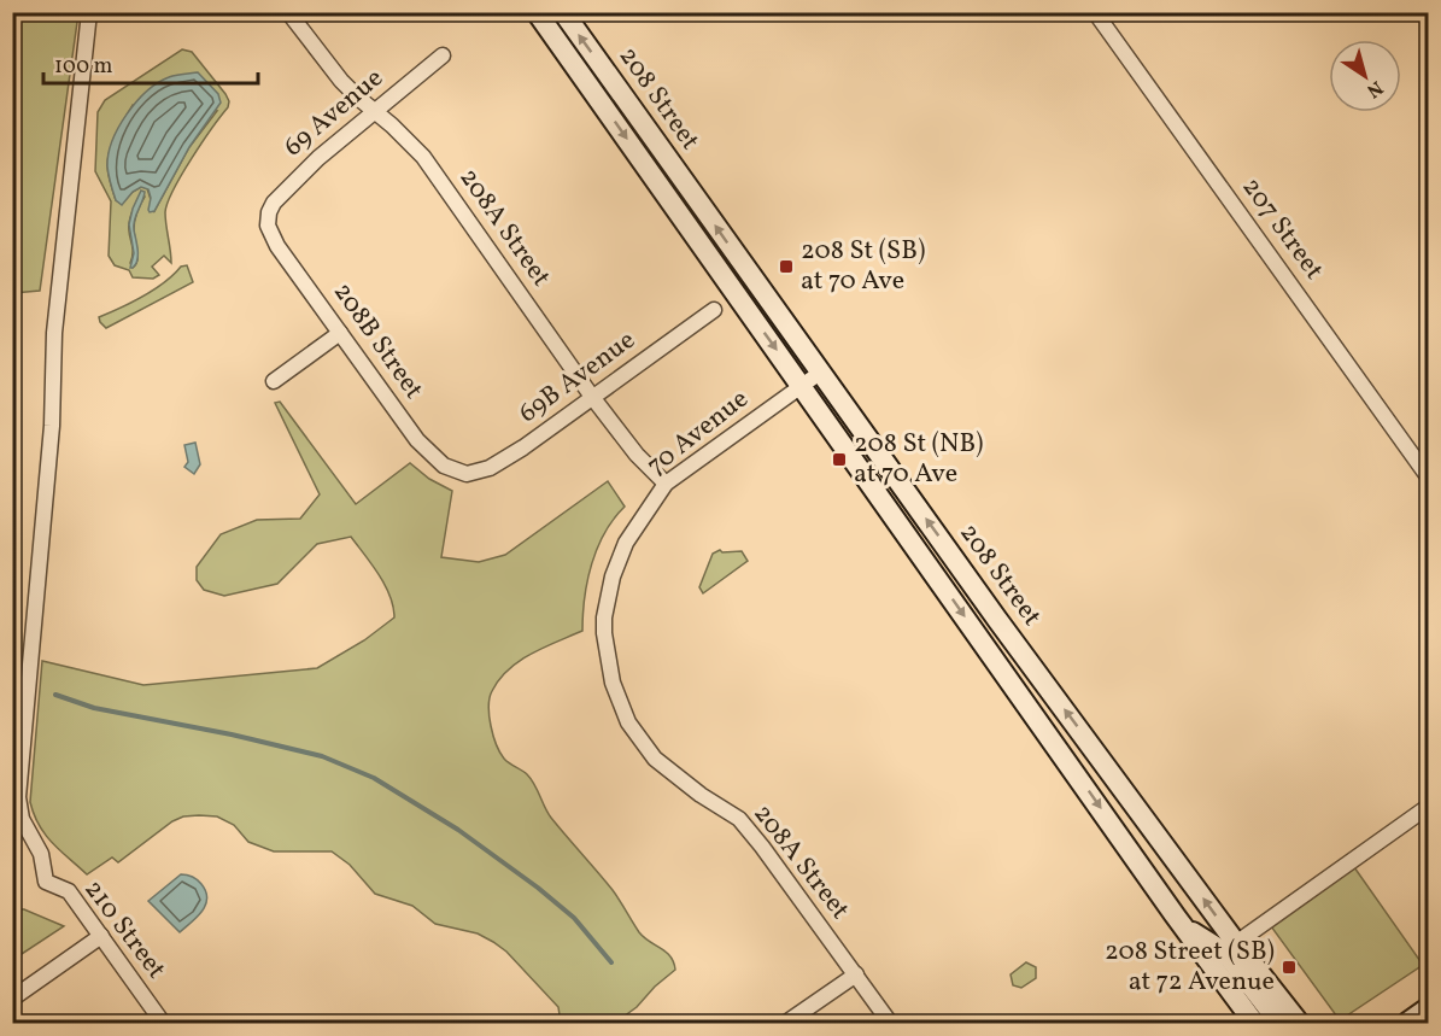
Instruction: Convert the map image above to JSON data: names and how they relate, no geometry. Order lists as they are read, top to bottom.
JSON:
{
  "streets": {
    "main road": ["208 Street"],
    "street": [
      "69 Avenue",
      "208A Street",
      "207 Street",
      "208B Street",
      "69B Avenue",
      "70 Avenue",
      "210 Street"
    ]
  },
  "crossings": [
    ["208 Street", "70 Avenue"],
    ["69 Avenue", "208A Street"],
    ["69 Avenue", "208B Street"],
    ["208A Street", "69B Avenue"],
    ["208A Street", "70 Avenue"],
    ["208B Street", "69B Avenue"]
  ],
  "places": {
    "transit": ["208 St (SB) at 70 Ave", "208 St (NB) at 70 Ave", "208 Street (SB) at 72 Avenue"]
  },
  "scale_bar": "100 m",
  "north": "bottom right"
}
